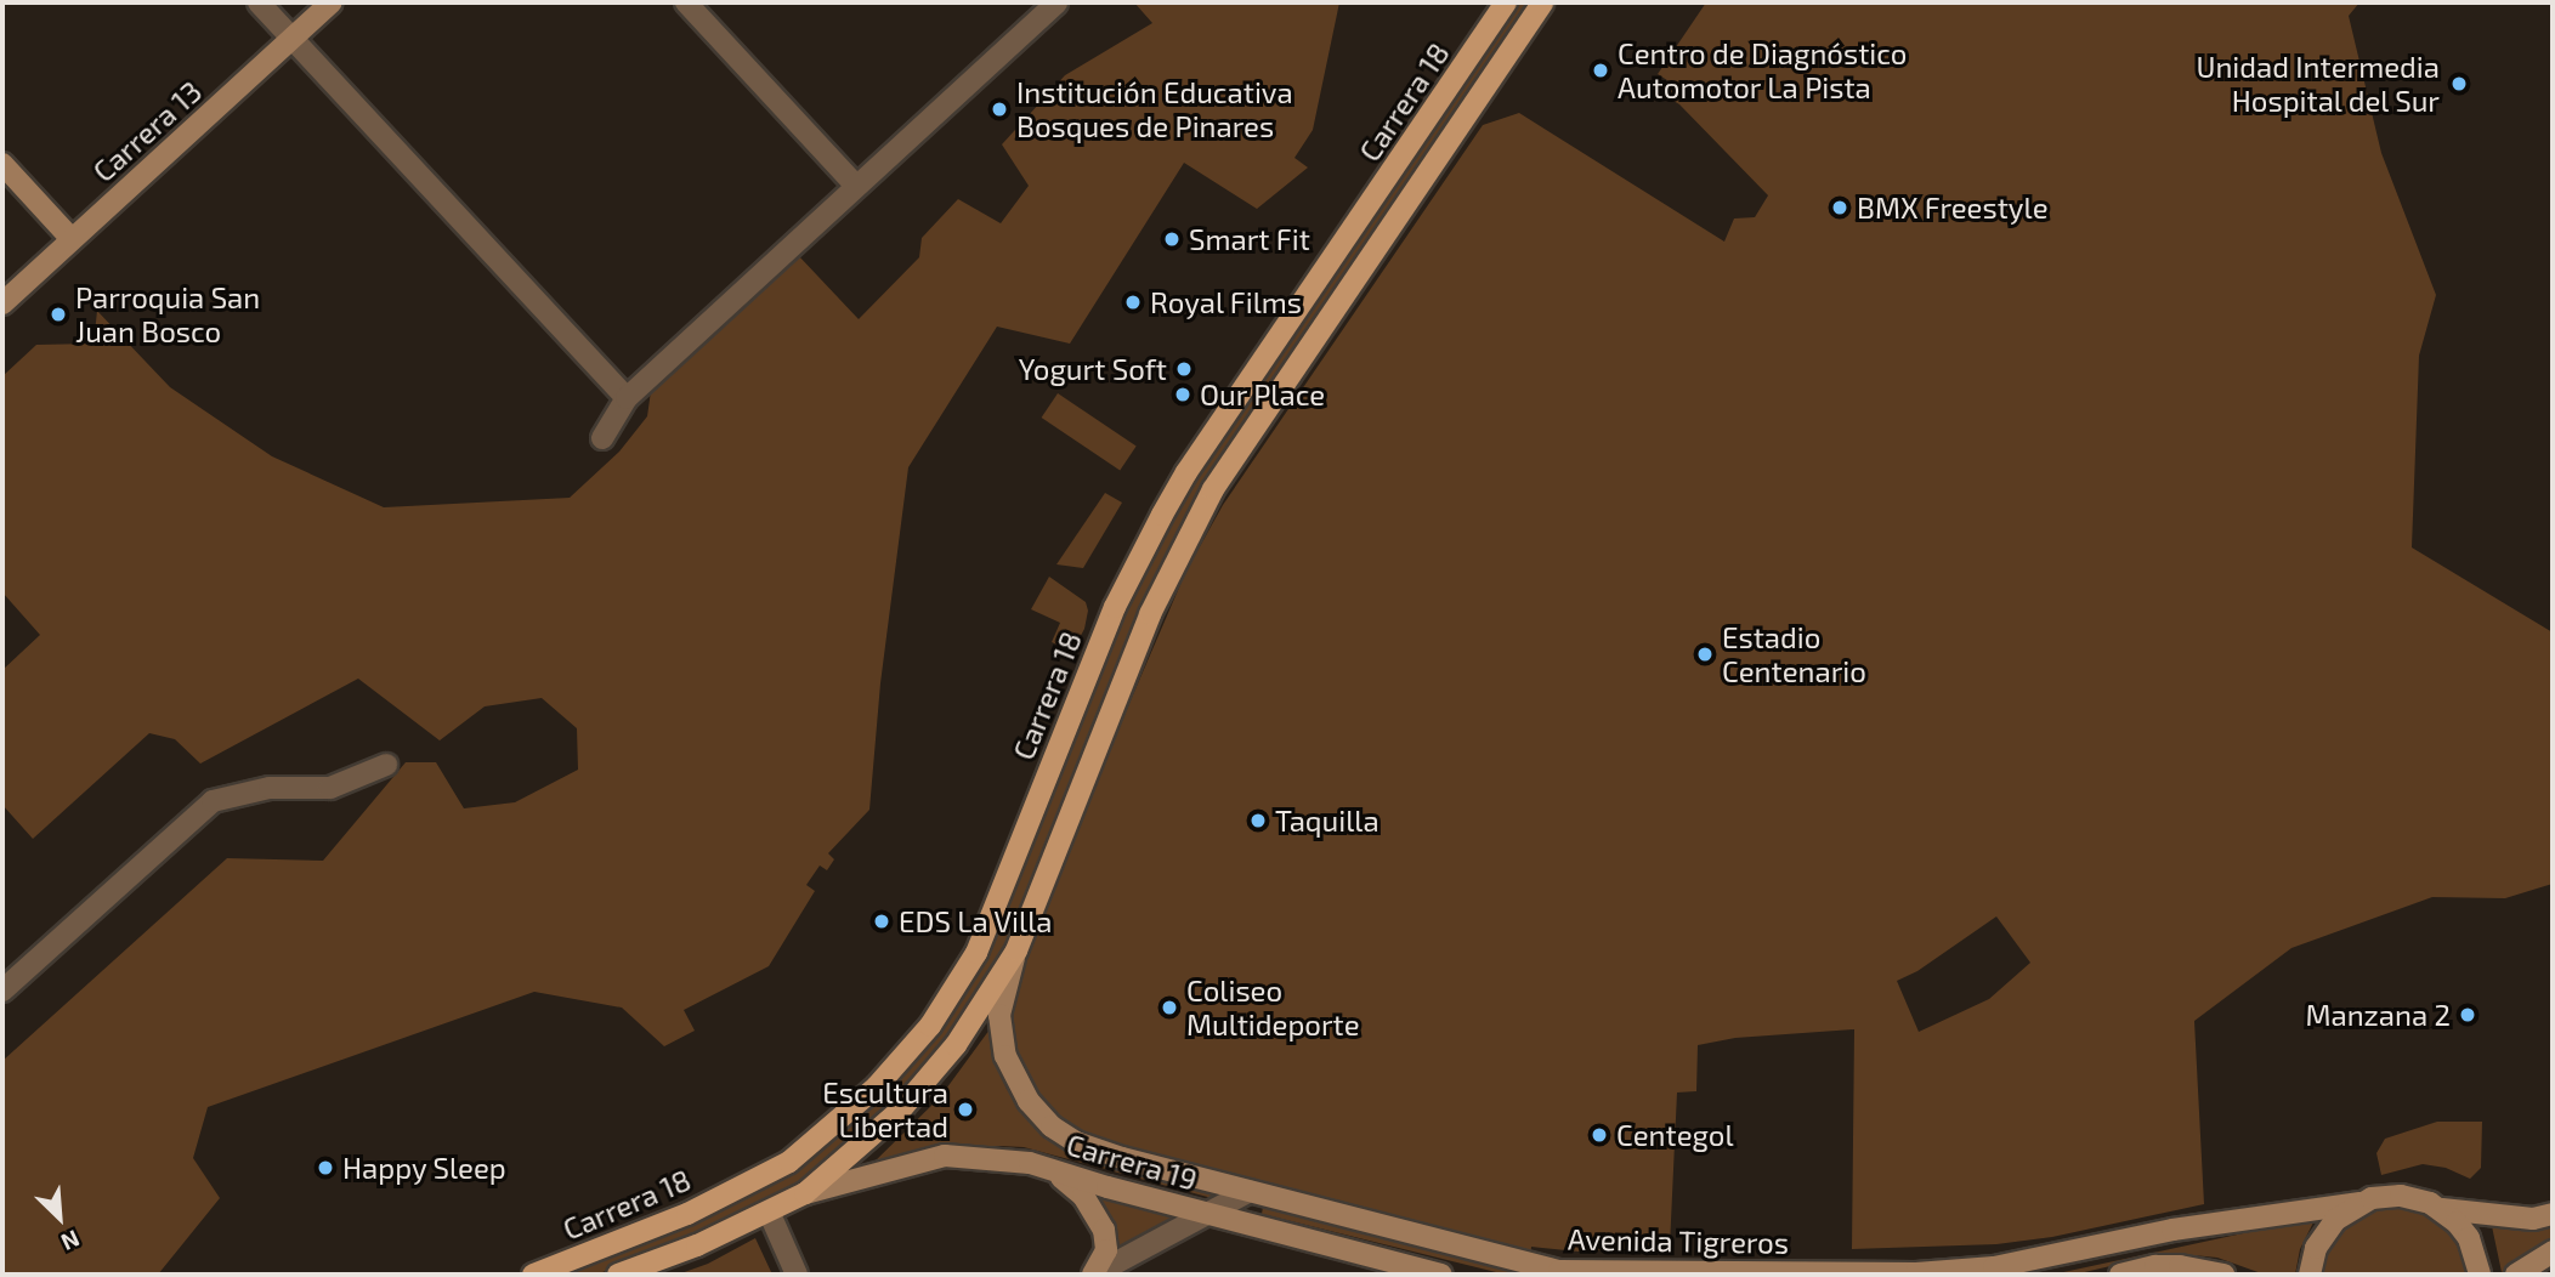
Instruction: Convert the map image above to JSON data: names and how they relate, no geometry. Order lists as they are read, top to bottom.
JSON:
{
  "streets": {
    "main road": ["Carrera 18"],
    "street": ["Carrera 13", "Carrera 19", "Avenida Tigreros"]
  },
  "crossings": [
    ["Carrera 18", "Carrera 19"],
    ["Carrera 18", "Avenida Tigreros"]
  ],
  "places": [
    "Centro de Diagnóstico Automotor La Pista",
    "Unidad Intermedia Hospital del Sur",
    "Institución Educativa Bosques de Pinares",
    "BMX Freestyle",
    "Smart Fit",
    "Royal Films",
    "Parroquia San Juan Bosco",
    "Yogurt Soft",
    "Our Place",
    "Estadio Centenario",
    "Taquilla",
    "EDS La Villa",
    "Coliseo Multideporte",
    "Manzana 2",
    "Escultura Libertad",
    "Centegol",
    "Happy Sleep"
  ],
  "north": "bottom right"
}
